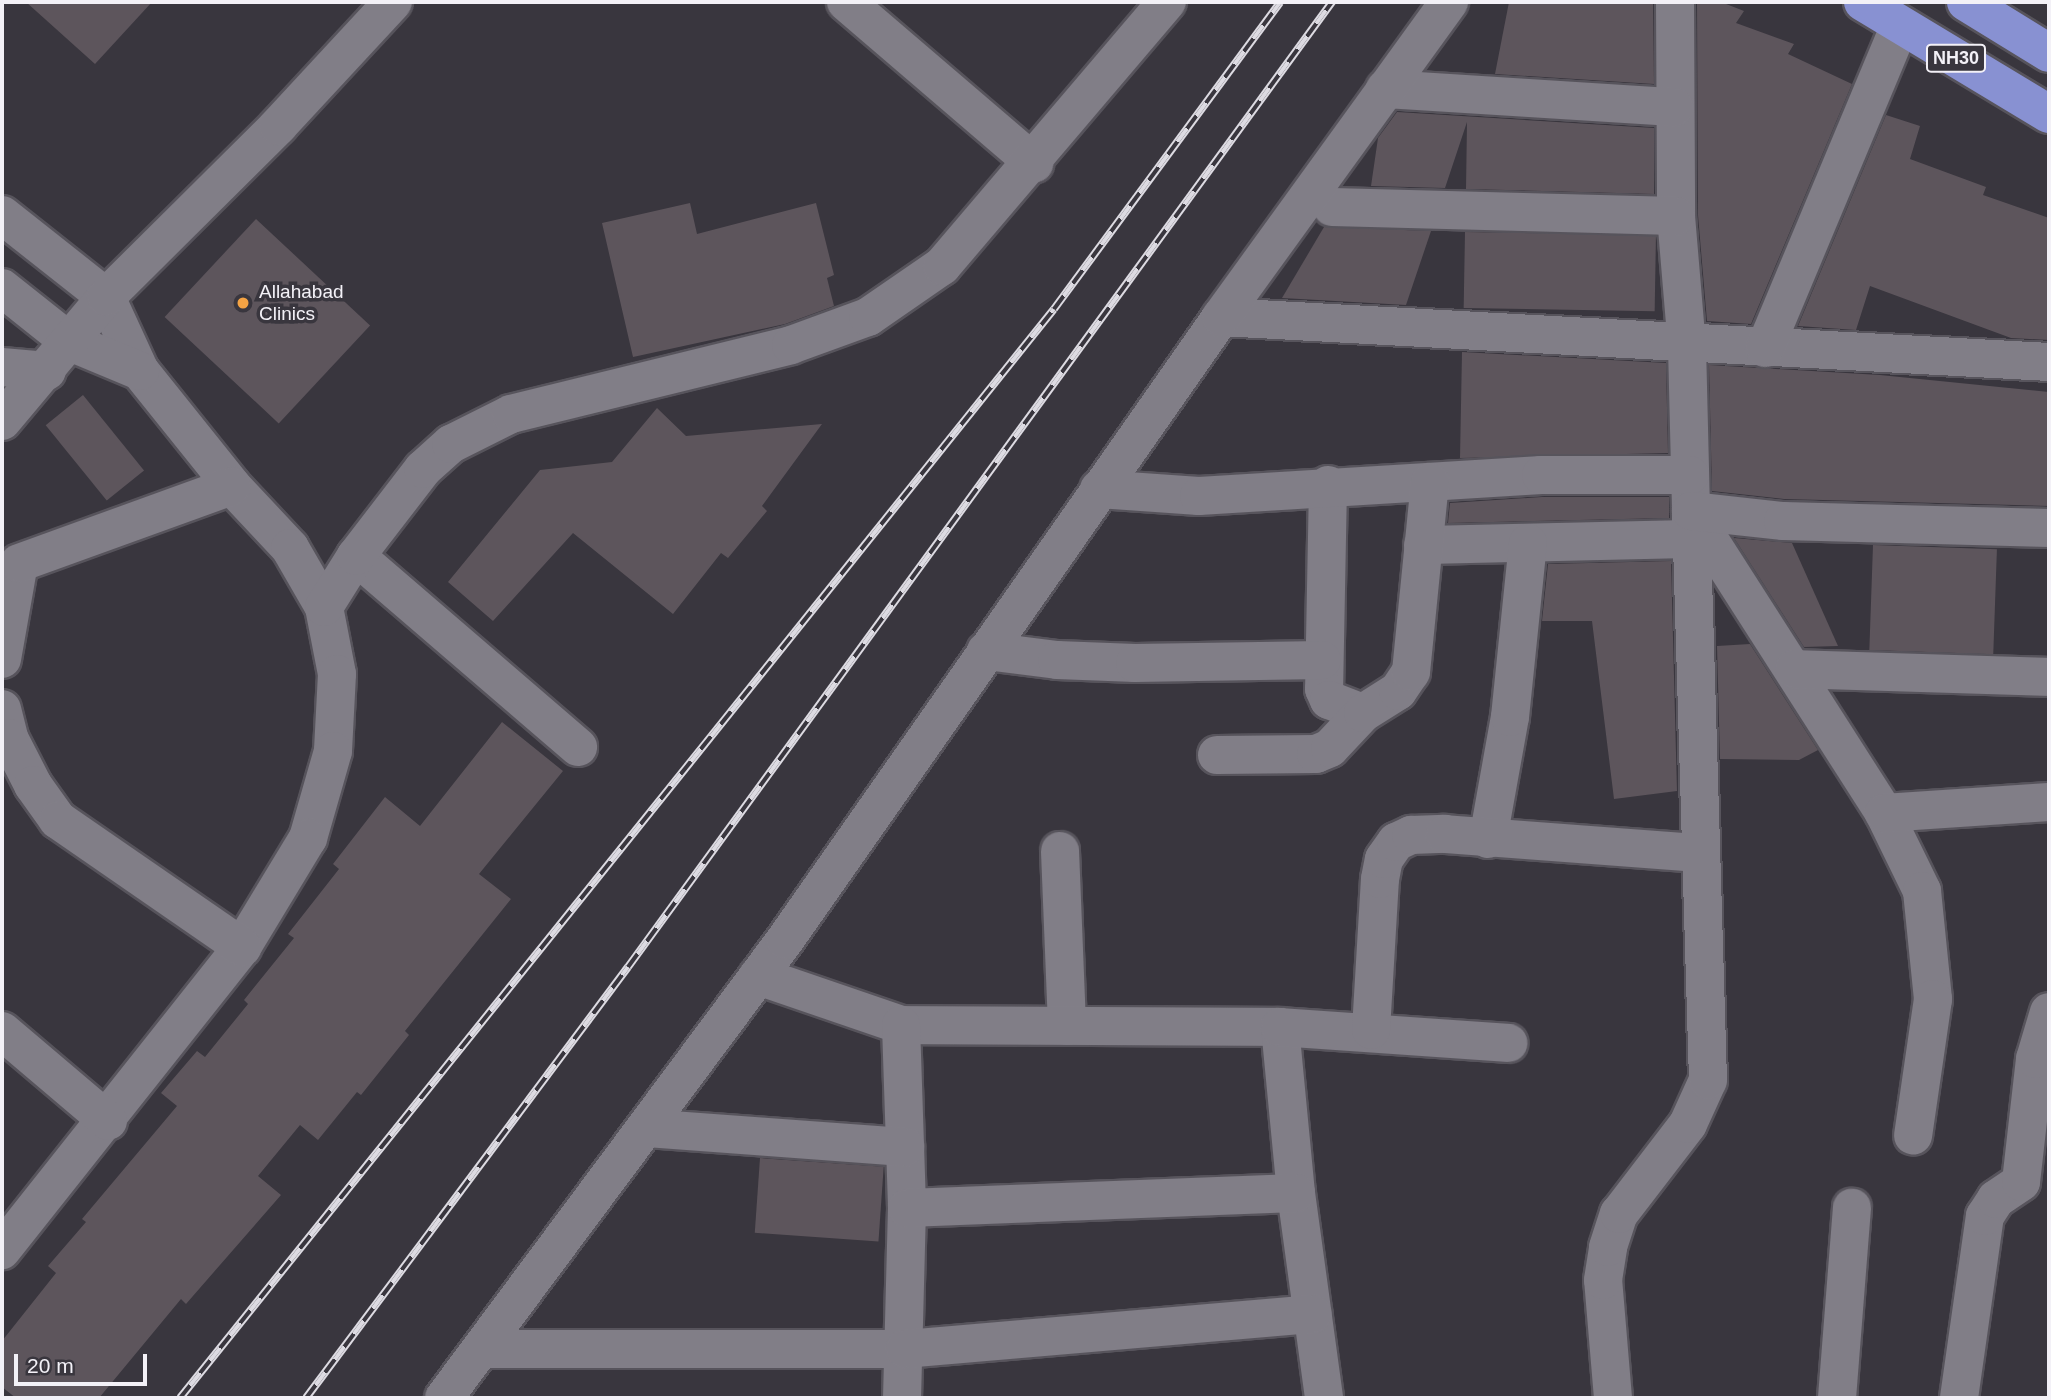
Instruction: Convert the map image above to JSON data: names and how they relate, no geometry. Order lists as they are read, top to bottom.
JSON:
{
  "streets": {
    "highway": ["NH30"]
  },
  "places": ["Allahabad Clinics"],
  "scale_bar": "20 m"
}
